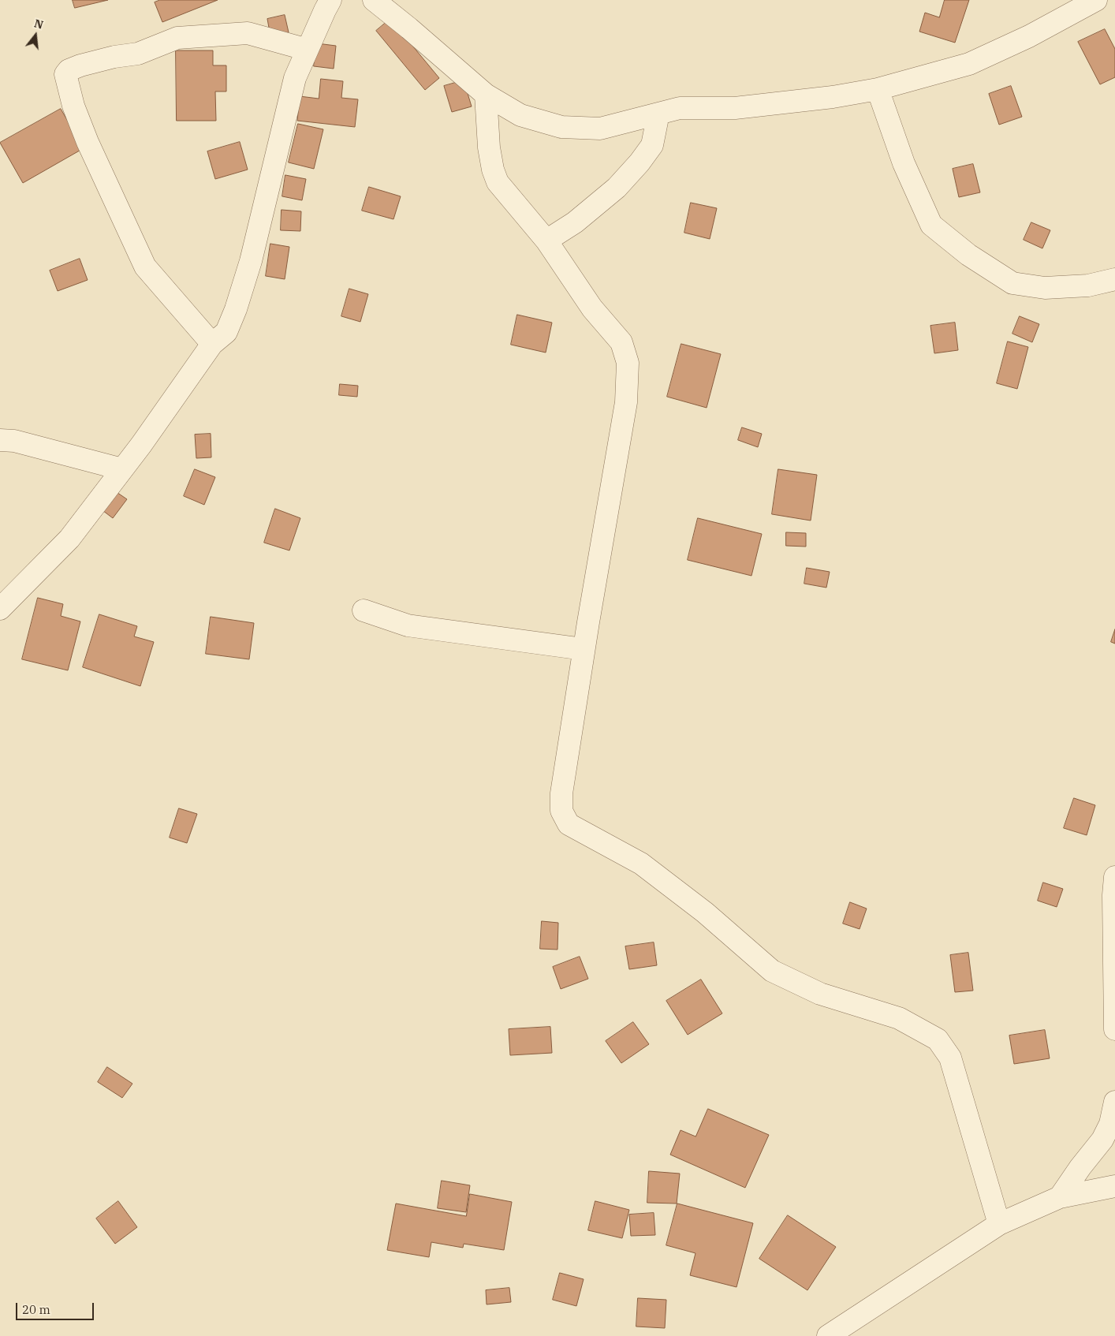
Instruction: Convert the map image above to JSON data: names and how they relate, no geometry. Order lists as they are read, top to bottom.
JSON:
{
  "scale_bar": "20 m",
  "north": "top"
}
